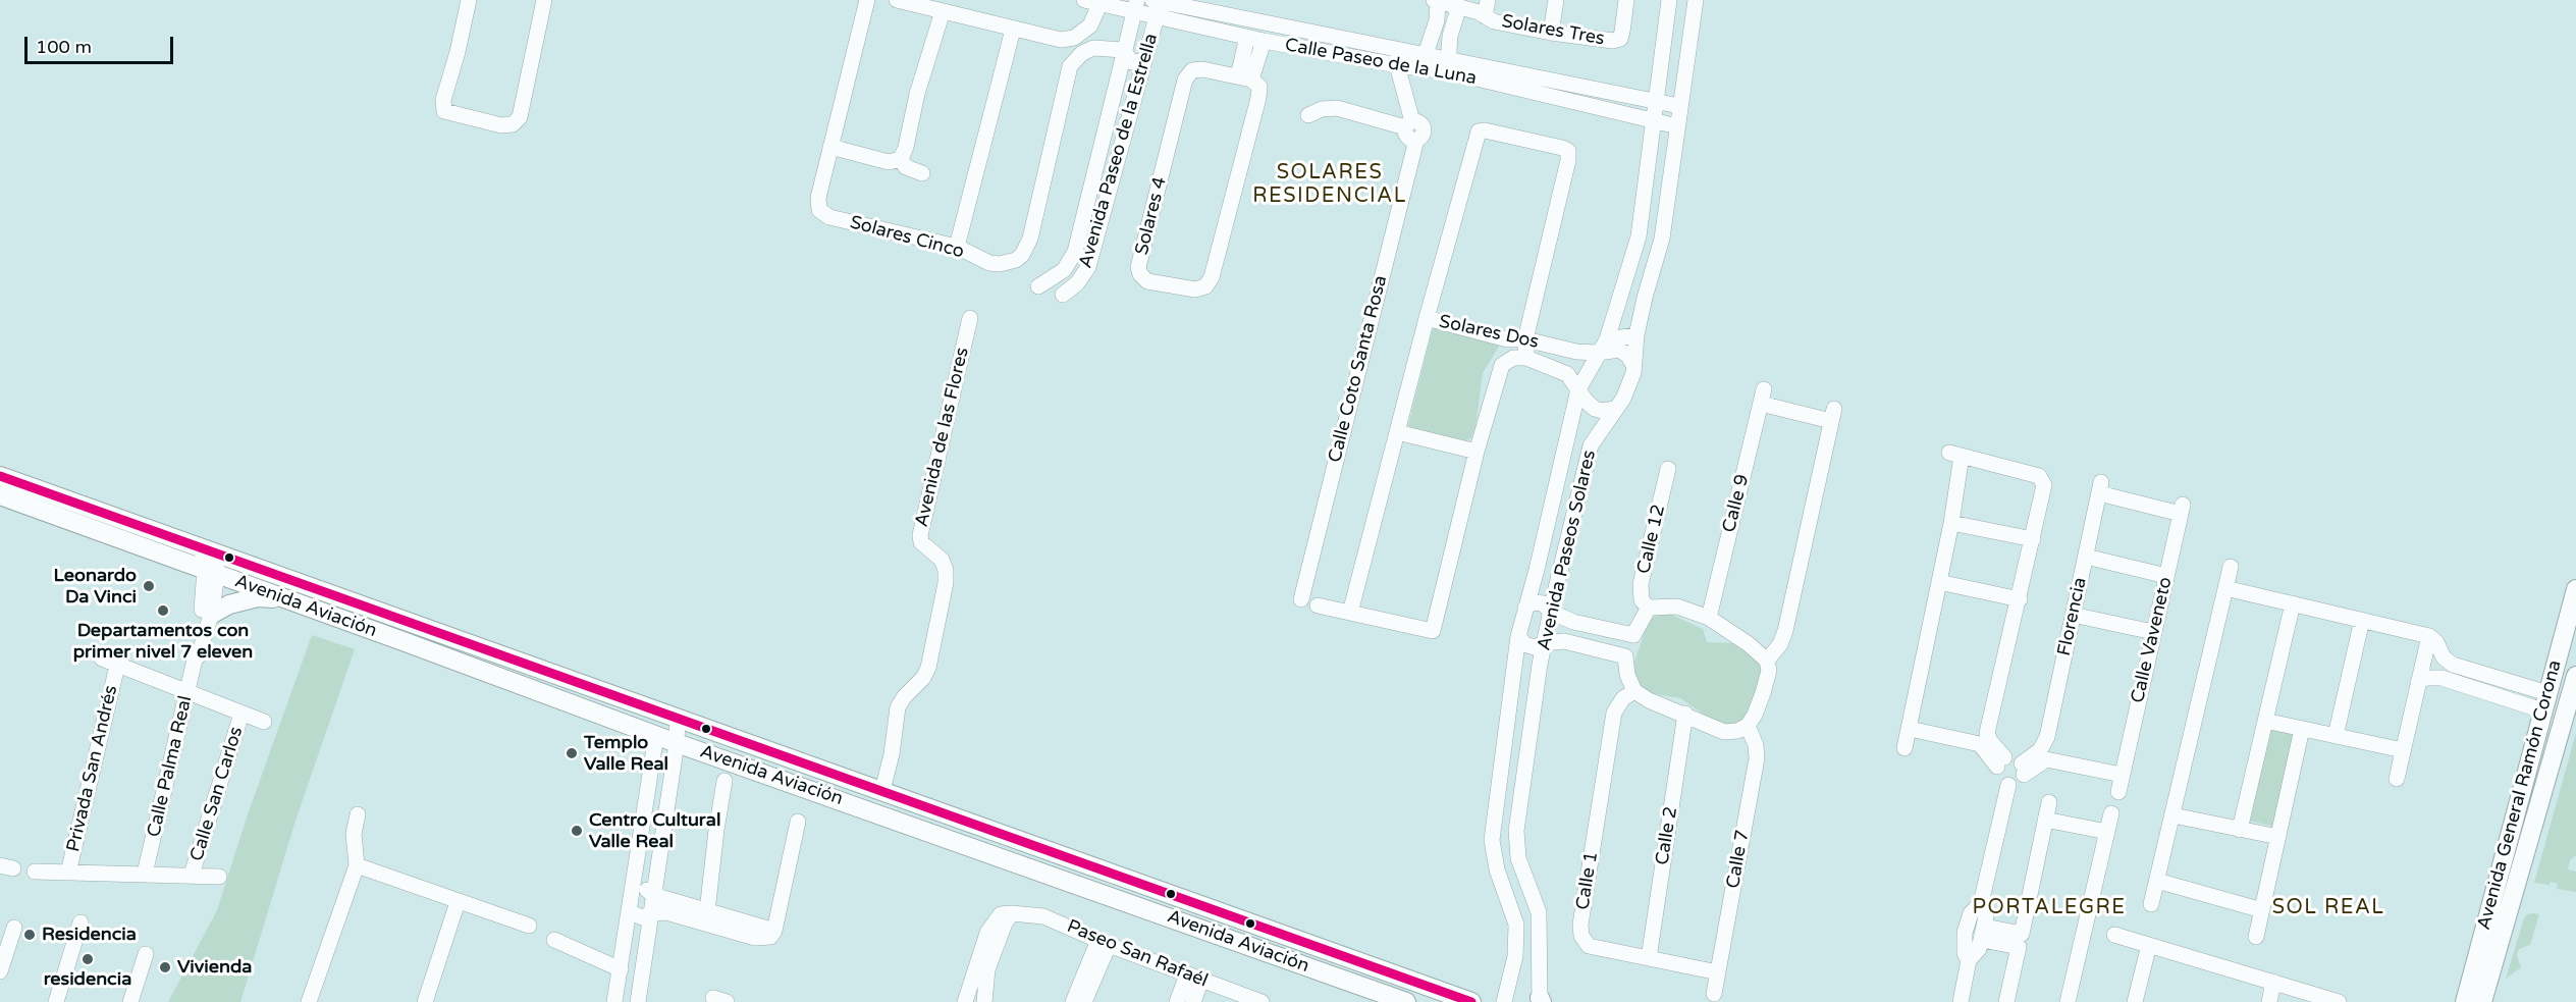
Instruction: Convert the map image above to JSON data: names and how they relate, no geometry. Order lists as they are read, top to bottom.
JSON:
{
  "streets": {
    "main road": ["Avenida Aviación", "Avenida General Ramón Corona"],
    "street": [
      "Solares Tres",
      "Calle Paseo de la Luna",
      "Avenida Paseo de la Estrella",
      "Solares 4",
      "Solares Cinco",
      "Solares Dos",
      "Calle Coto Santa Rosa",
      "Avenida de las Flores",
      "Calle 9",
      "Calle 12",
      "Avenida Paseos Solares",
      "Florencia",
      "Calle Vaveneto",
      "Calle Palma Real",
      "Privada San Andrés",
      "Calle San Carlos",
      "Calle 2",
      "Calle 7",
      "Calle 1",
      "Paseo San Rafaél"
    ]
  },
  "crossings": [
    ["Calle Paseo de la Luna", "Avenida Paseo de la Estrella"],
    ["Calle Paseo de la Luna", "Solares 4"],
    ["Calle Paseo de la Luna", "Calle Coto Santa Rosa"],
    ["Calle Paseo de la Luna", "Avenida Paseos Solares"],
    ["Solares Dos", "Avenida Paseos Solares"],
    ["Avenida de las Flores", "Avenida Aviación"],
    ["Avenida Aviación", "Calle Palma Real"],
    ["Florencia", "Calle Vaveneto"],
    ["Calle 2", "Calle 1"],
    ["Calle 7", "Calle 1"]
  ],
  "districts": ["SOLARES RESIDENCIAL", "PORTALEGRE", "SOL REAL"],
  "places": [
    "Leonardo Da Vinci",
    "Departamentos con primer nivel 7 eleven",
    "Templo Valle Real",
    "Centro Cultural Valle Real",
    "Residencia",
    "residencia",
    "Vivienda"
  ],
  "scale_bar": "100 m"
}
